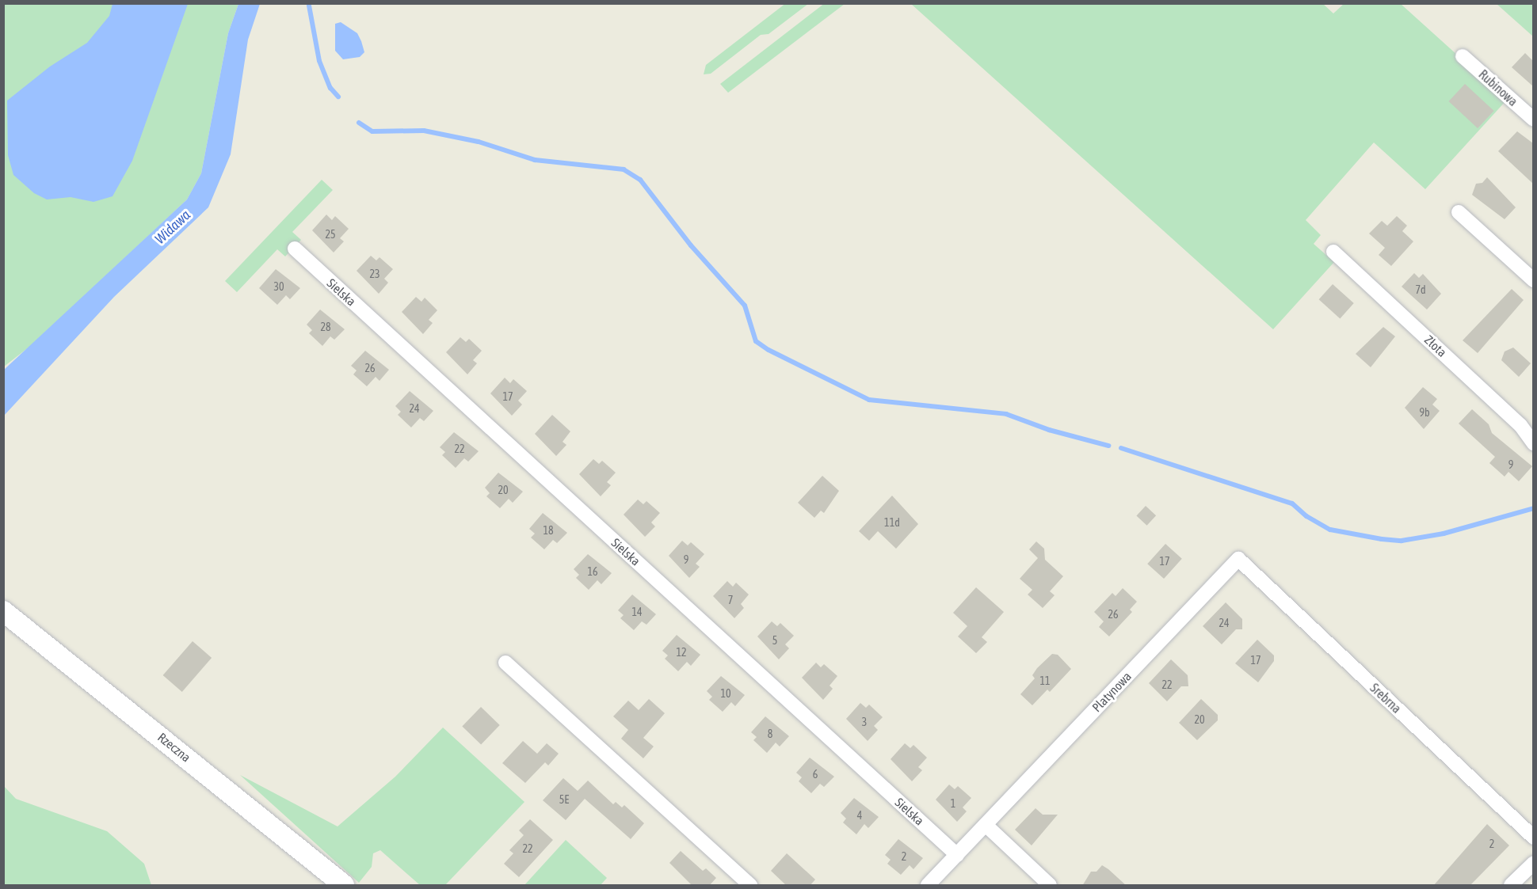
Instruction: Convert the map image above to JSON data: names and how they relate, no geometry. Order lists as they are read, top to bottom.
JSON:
{
  "streets": {
    "street": [
      "Rubinowa",
      "Sielska",
      "Złota",
      "Platynowa",
      "Srebrna",
      "Rzeczna"
    ]
  },
  "crossings": [
    ["Sielska", "Platynowa"],
    ["Platynowa", "Srebrna"]
  ],
  "water": ["Widawa"],
  "house_numbers": [
    "25",
    "23",
    "30",
    "7d",
    "28",
    "26",
    "17",
    "24",
    "9b",
    "22",
    "9",
    "20",
    "11d",
    "18",
    "9",
    "17",
    "16",
    "7",
    "14",
    "26",
    "24",
    "5",
    "12",
    "17",
    "11",
    "22",
    "10",
    "20",
    "3",
    "8",
    "6",
    "5E",
    "1",
    "4",
    "2",
    "22",
    "2"
  ]
}
